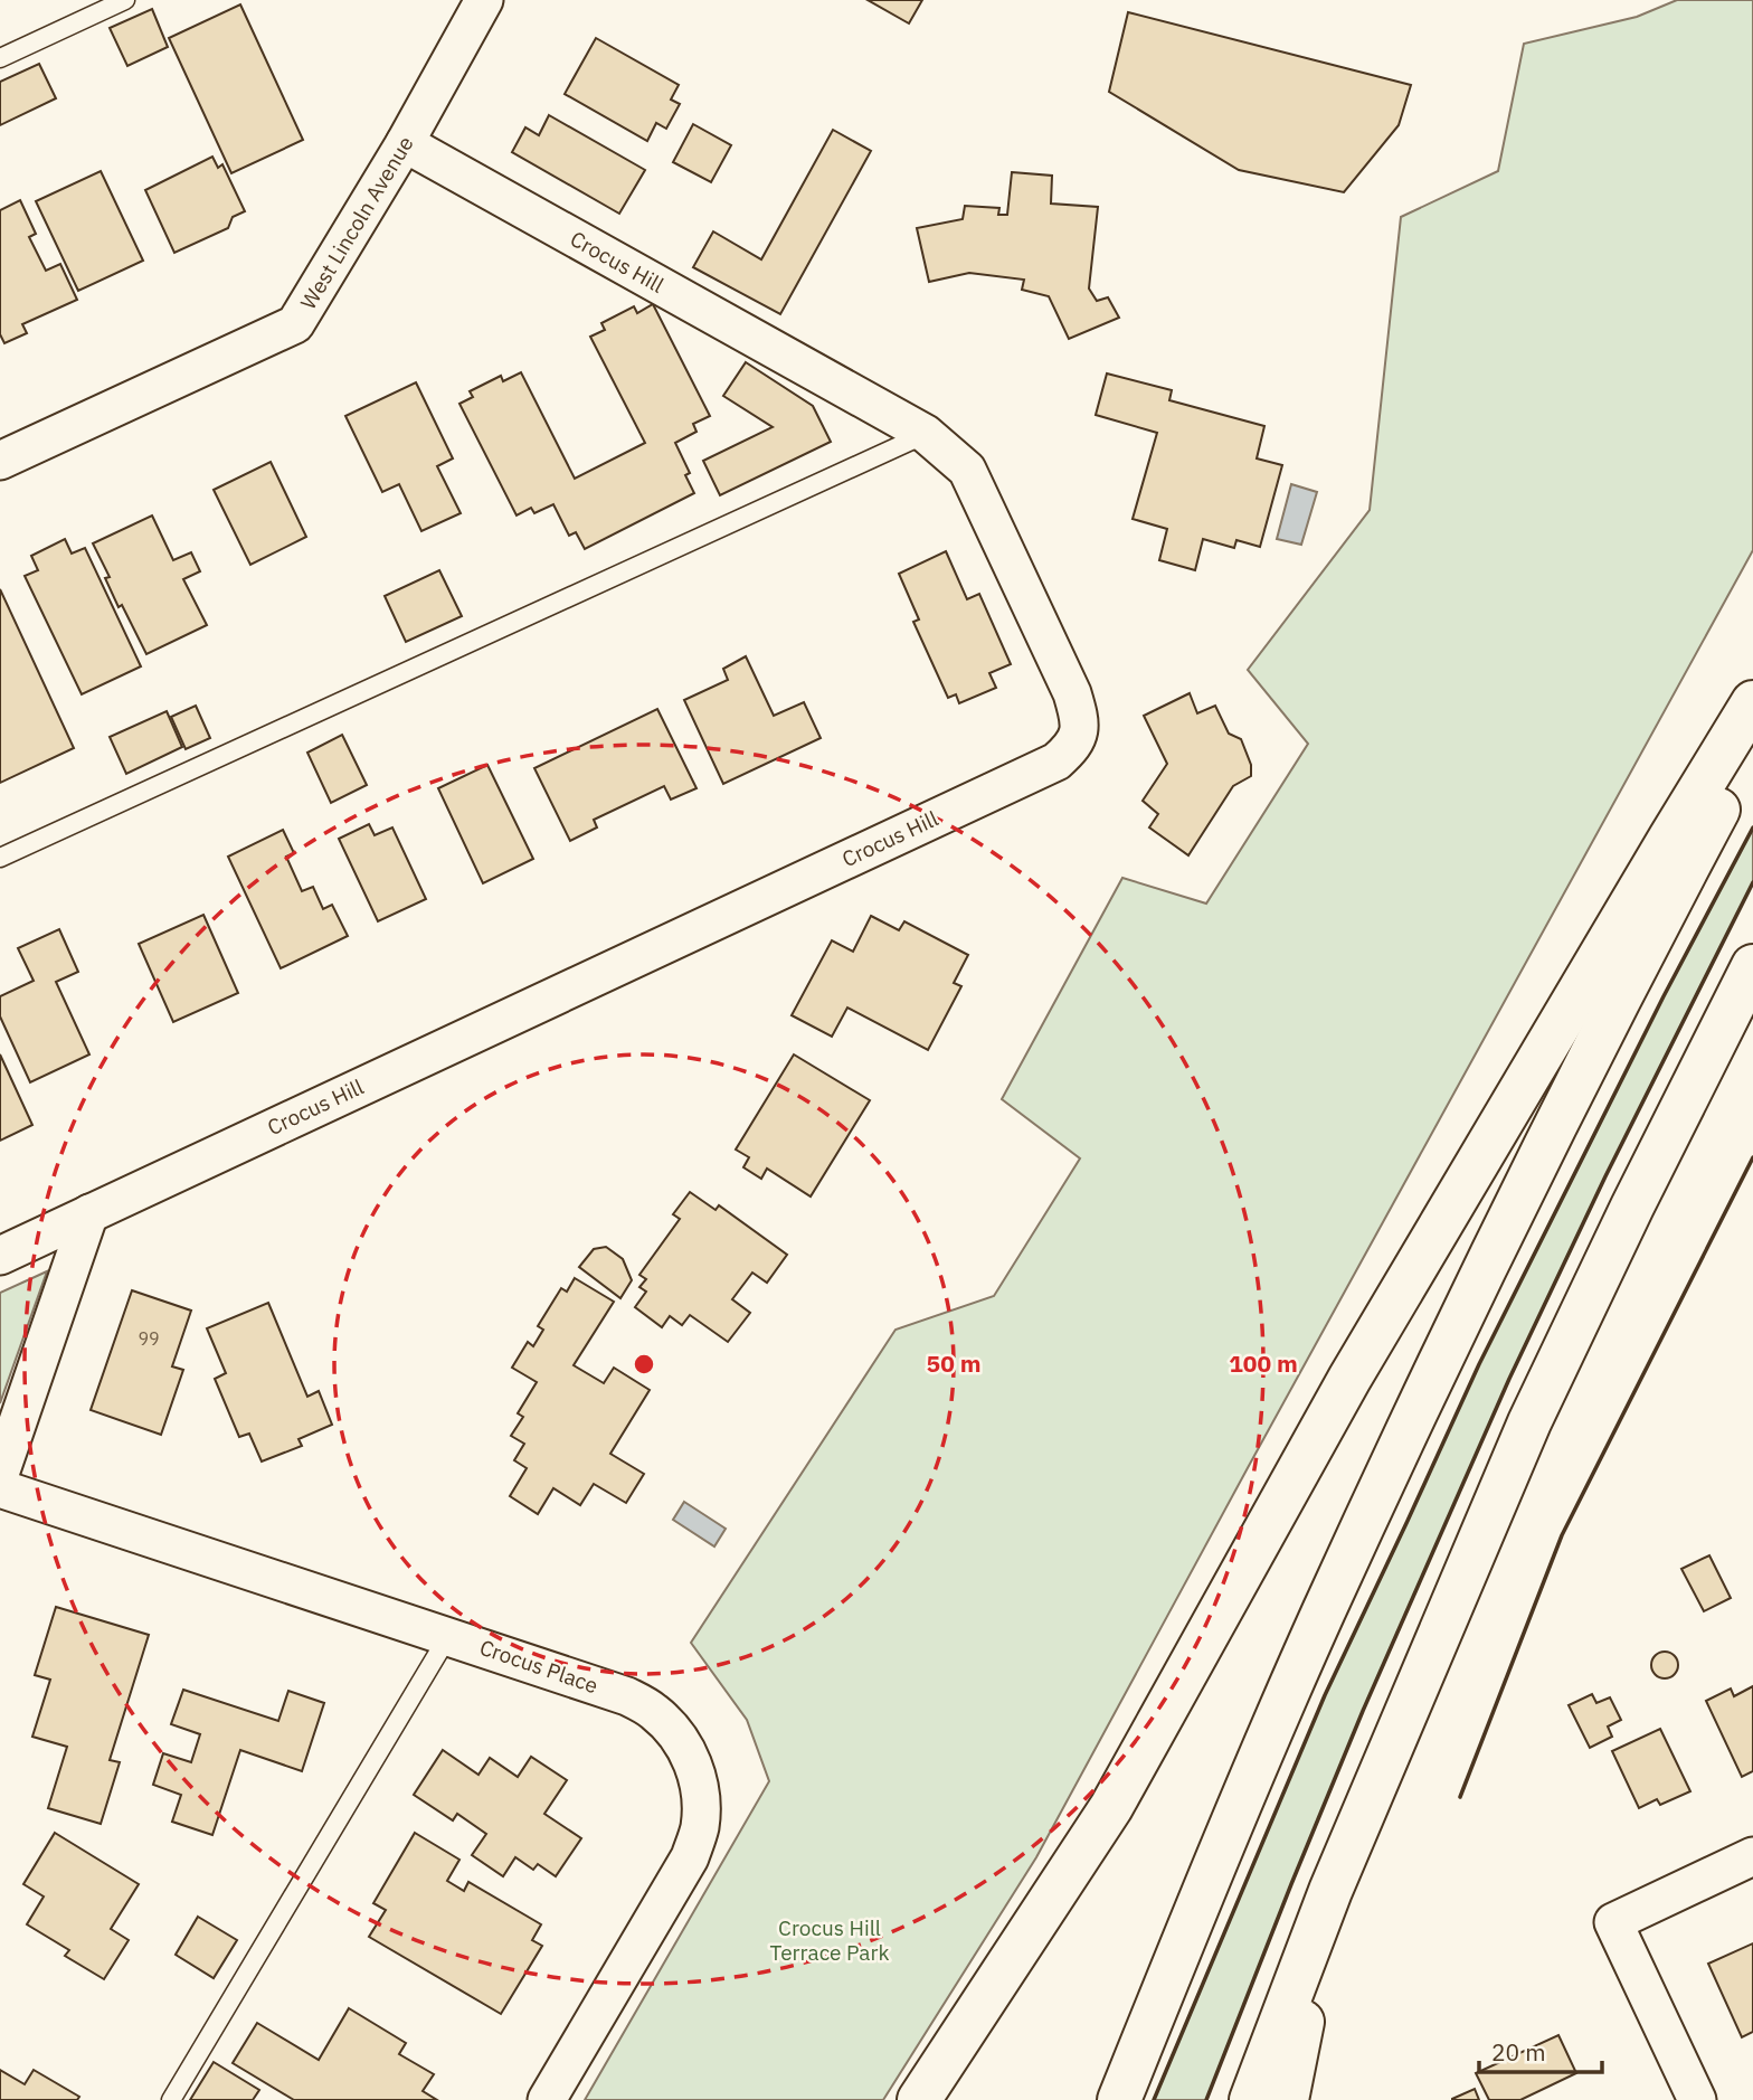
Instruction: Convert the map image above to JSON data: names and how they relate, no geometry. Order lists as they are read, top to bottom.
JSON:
{
  "streets": {
    "street": ["West Lincoln Avenue", "Crocus Hill", "Crocus Place"]
  },
  "crossings": [
    ["West Lincoln Avenue", "Crocus Hill"]
  ],
  "parks": ["Crocus Hill Terrace Park"],
  "house_numbers": ["99"],
  "scale_bar": "20 m",
  "rings": ["50 m", "100 m"]
}
